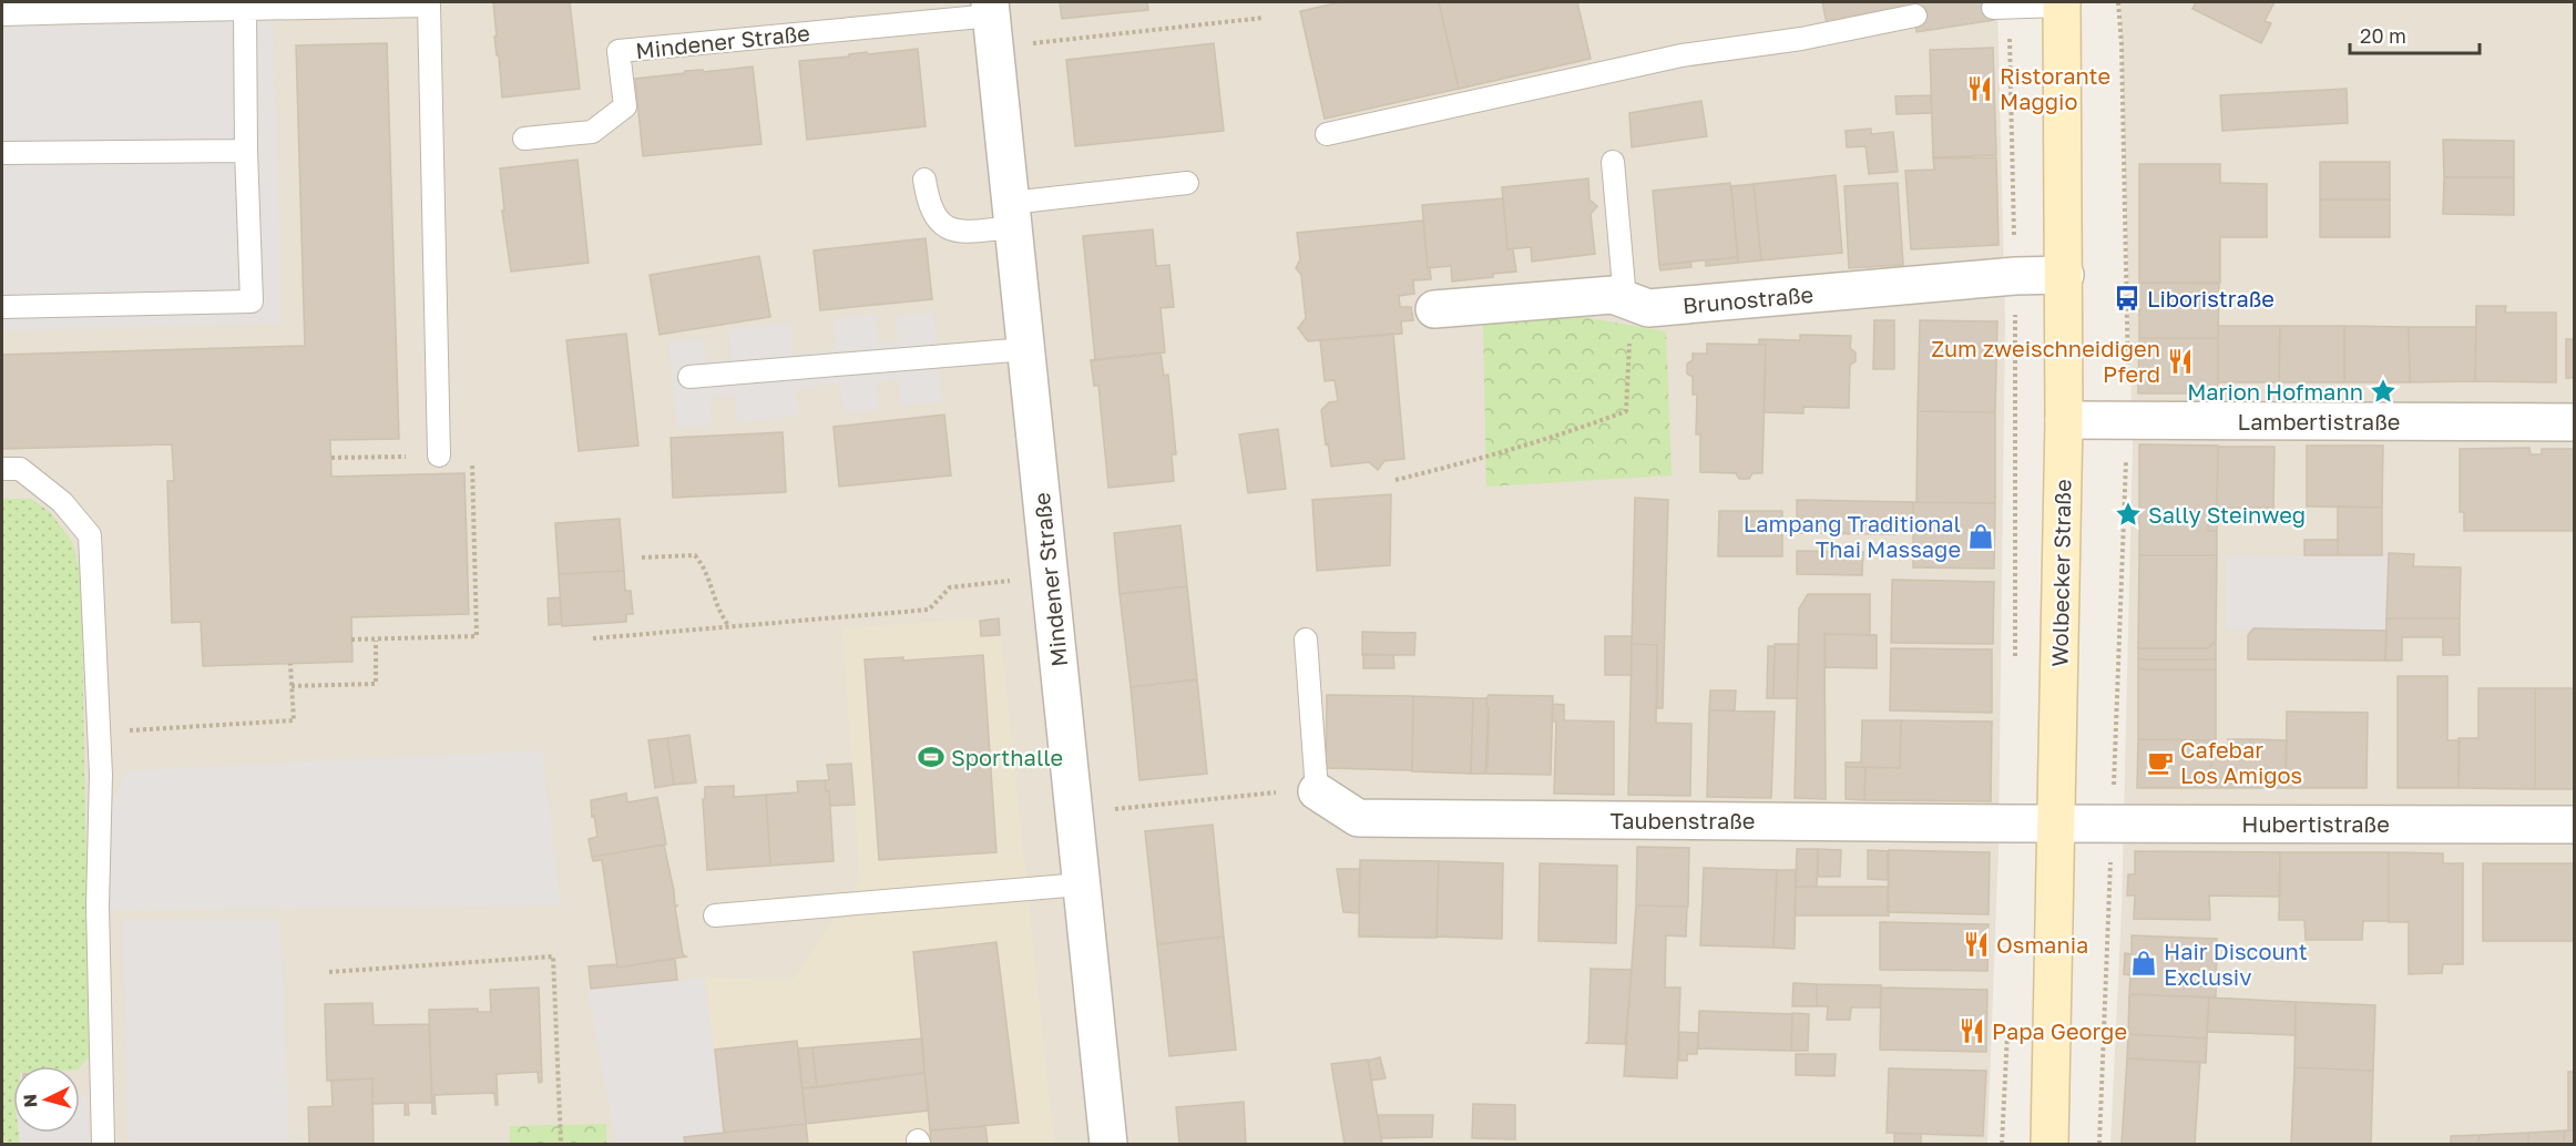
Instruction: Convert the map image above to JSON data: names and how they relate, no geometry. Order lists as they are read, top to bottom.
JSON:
{
  "streets": {
    "main road": ["Wolbecker Straße"],
    "street": [
      "Mindener Straße",
      "Brunostraße",
      "Lambertistraße",
      "Taubenstraße",
      "Hubertistraße"
    ]
  },
  "crossings": [
    ["Brunostraße", "Wolbecker Straße"],
    ["Lambertistraße", "Wolbecker Straße"],
    ["Wolbecker Straße", "Taubenstraße"],
    ["Wolbecker Straße", "Hubertistraße"],
    ["Taubenstraße", "Hubertistraße"]
  ],
  "places": {
    "restaurant": [
      "Ristorante Maggio",
      "Zum zweischneidigen Pferd",
      "Osmania",
      "Papa George"
    ],
    "bus stop": ["Liboristraße"],
    "place": ["Marion Hofmann", "Sally Steinweg"],
    "shop": ["Lampang Traditional Thai Massage", "Hair Discount Exclusiv"],
    "sports": ["Sporthalle"],
    "cafe": ["Cafebar Los Amigos"]
  },
  "scale_bar": "20 m",
  "north": "left"
}
